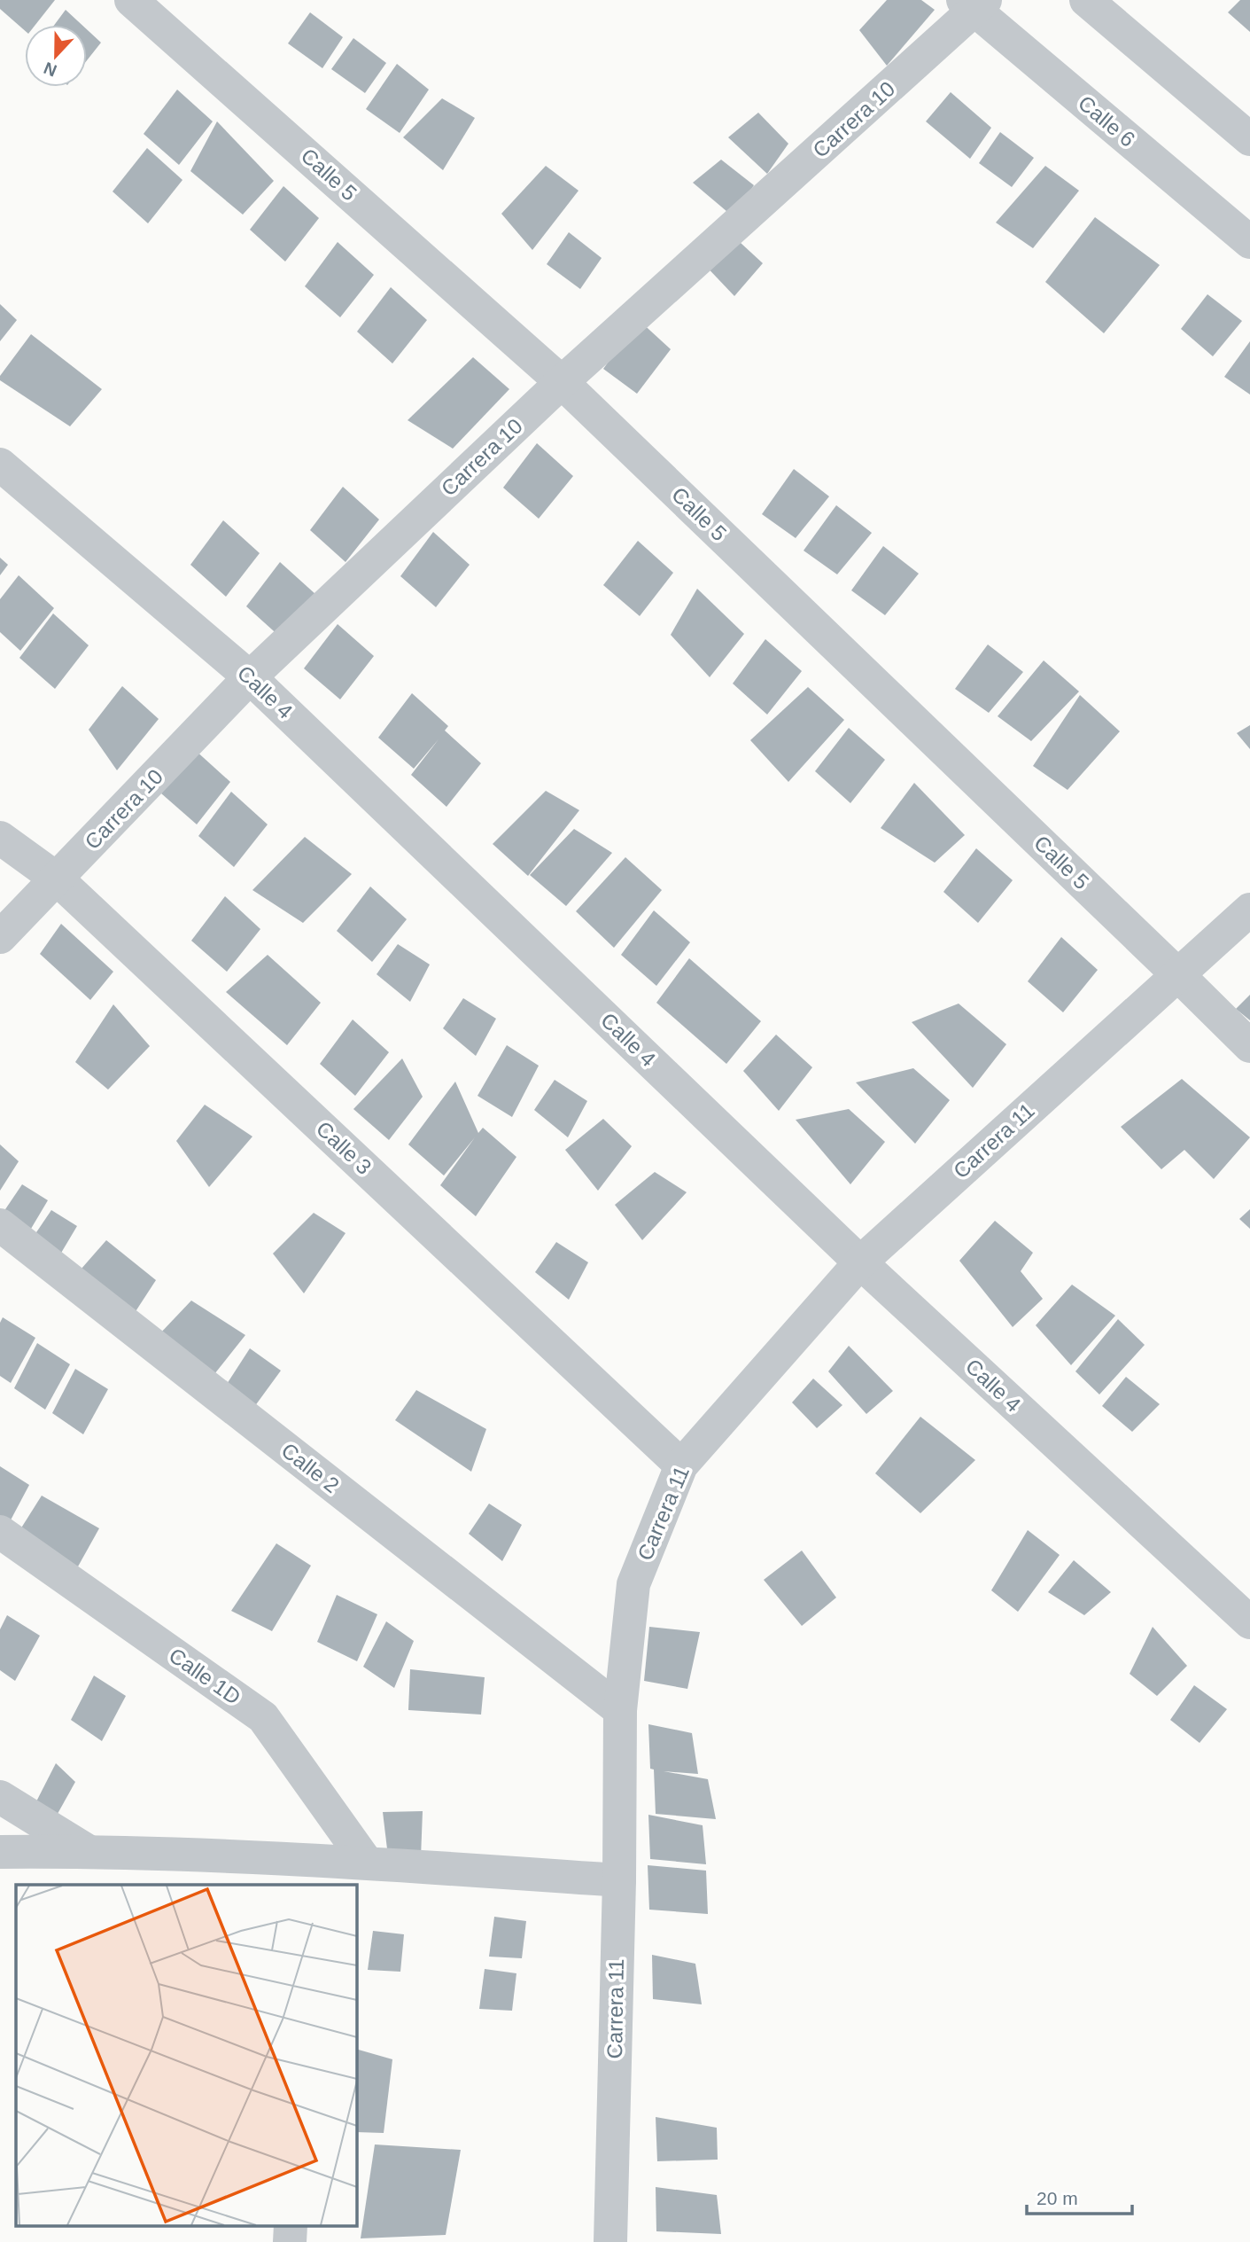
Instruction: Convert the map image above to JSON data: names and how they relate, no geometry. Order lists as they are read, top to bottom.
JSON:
{
  "streets": {
    "street": [
      "Carrera 10",
      "Calle 6",
      "Calle 5",
      "Calle 4",
      "Carrera 11",
      "Calle 3",
      "Calle 2",
      "Calle 1D"
    ]
  },
  "crossings": [
    ["Carrera 10", "Calle 6"],
    ["Carrera 10", "Calle 5"],
    ["Carrera 10", "Calle 4"],
    ["Carrera 10", "Calle 3"],
    ["Calle 5", "Carrera 11"],
    ["Calle 4", "Carrera 11"],
    ["Carrera 11", "Calle 3"],
    ["Carrera 11", "Calle 2"]
  ],
  "scale_bar": "20 m",
  "north": "bottom"
}
